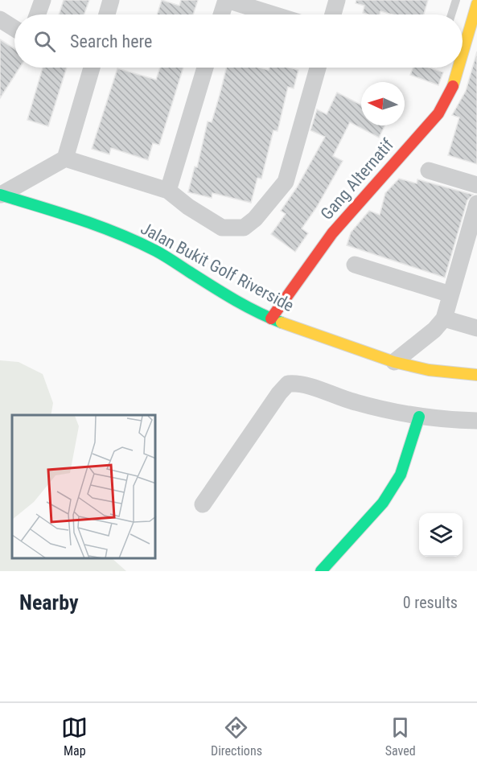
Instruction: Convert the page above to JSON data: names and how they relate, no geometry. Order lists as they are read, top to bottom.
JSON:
{
  "streets": {
    "street": ["Gang Alternatif", "Jalan Bukit Golf Riverside"]
  },
  "crossings": [
    ["Gang Alternatif", "Jalan Bukit Golf Riverside"]
  ],
  "north": "left",
  "page": {
    "search": "Search here",
    "heading": ["Nearby", "0 results"],
    "nav": ["Map", "Directions", "Saved"]
  }
}
